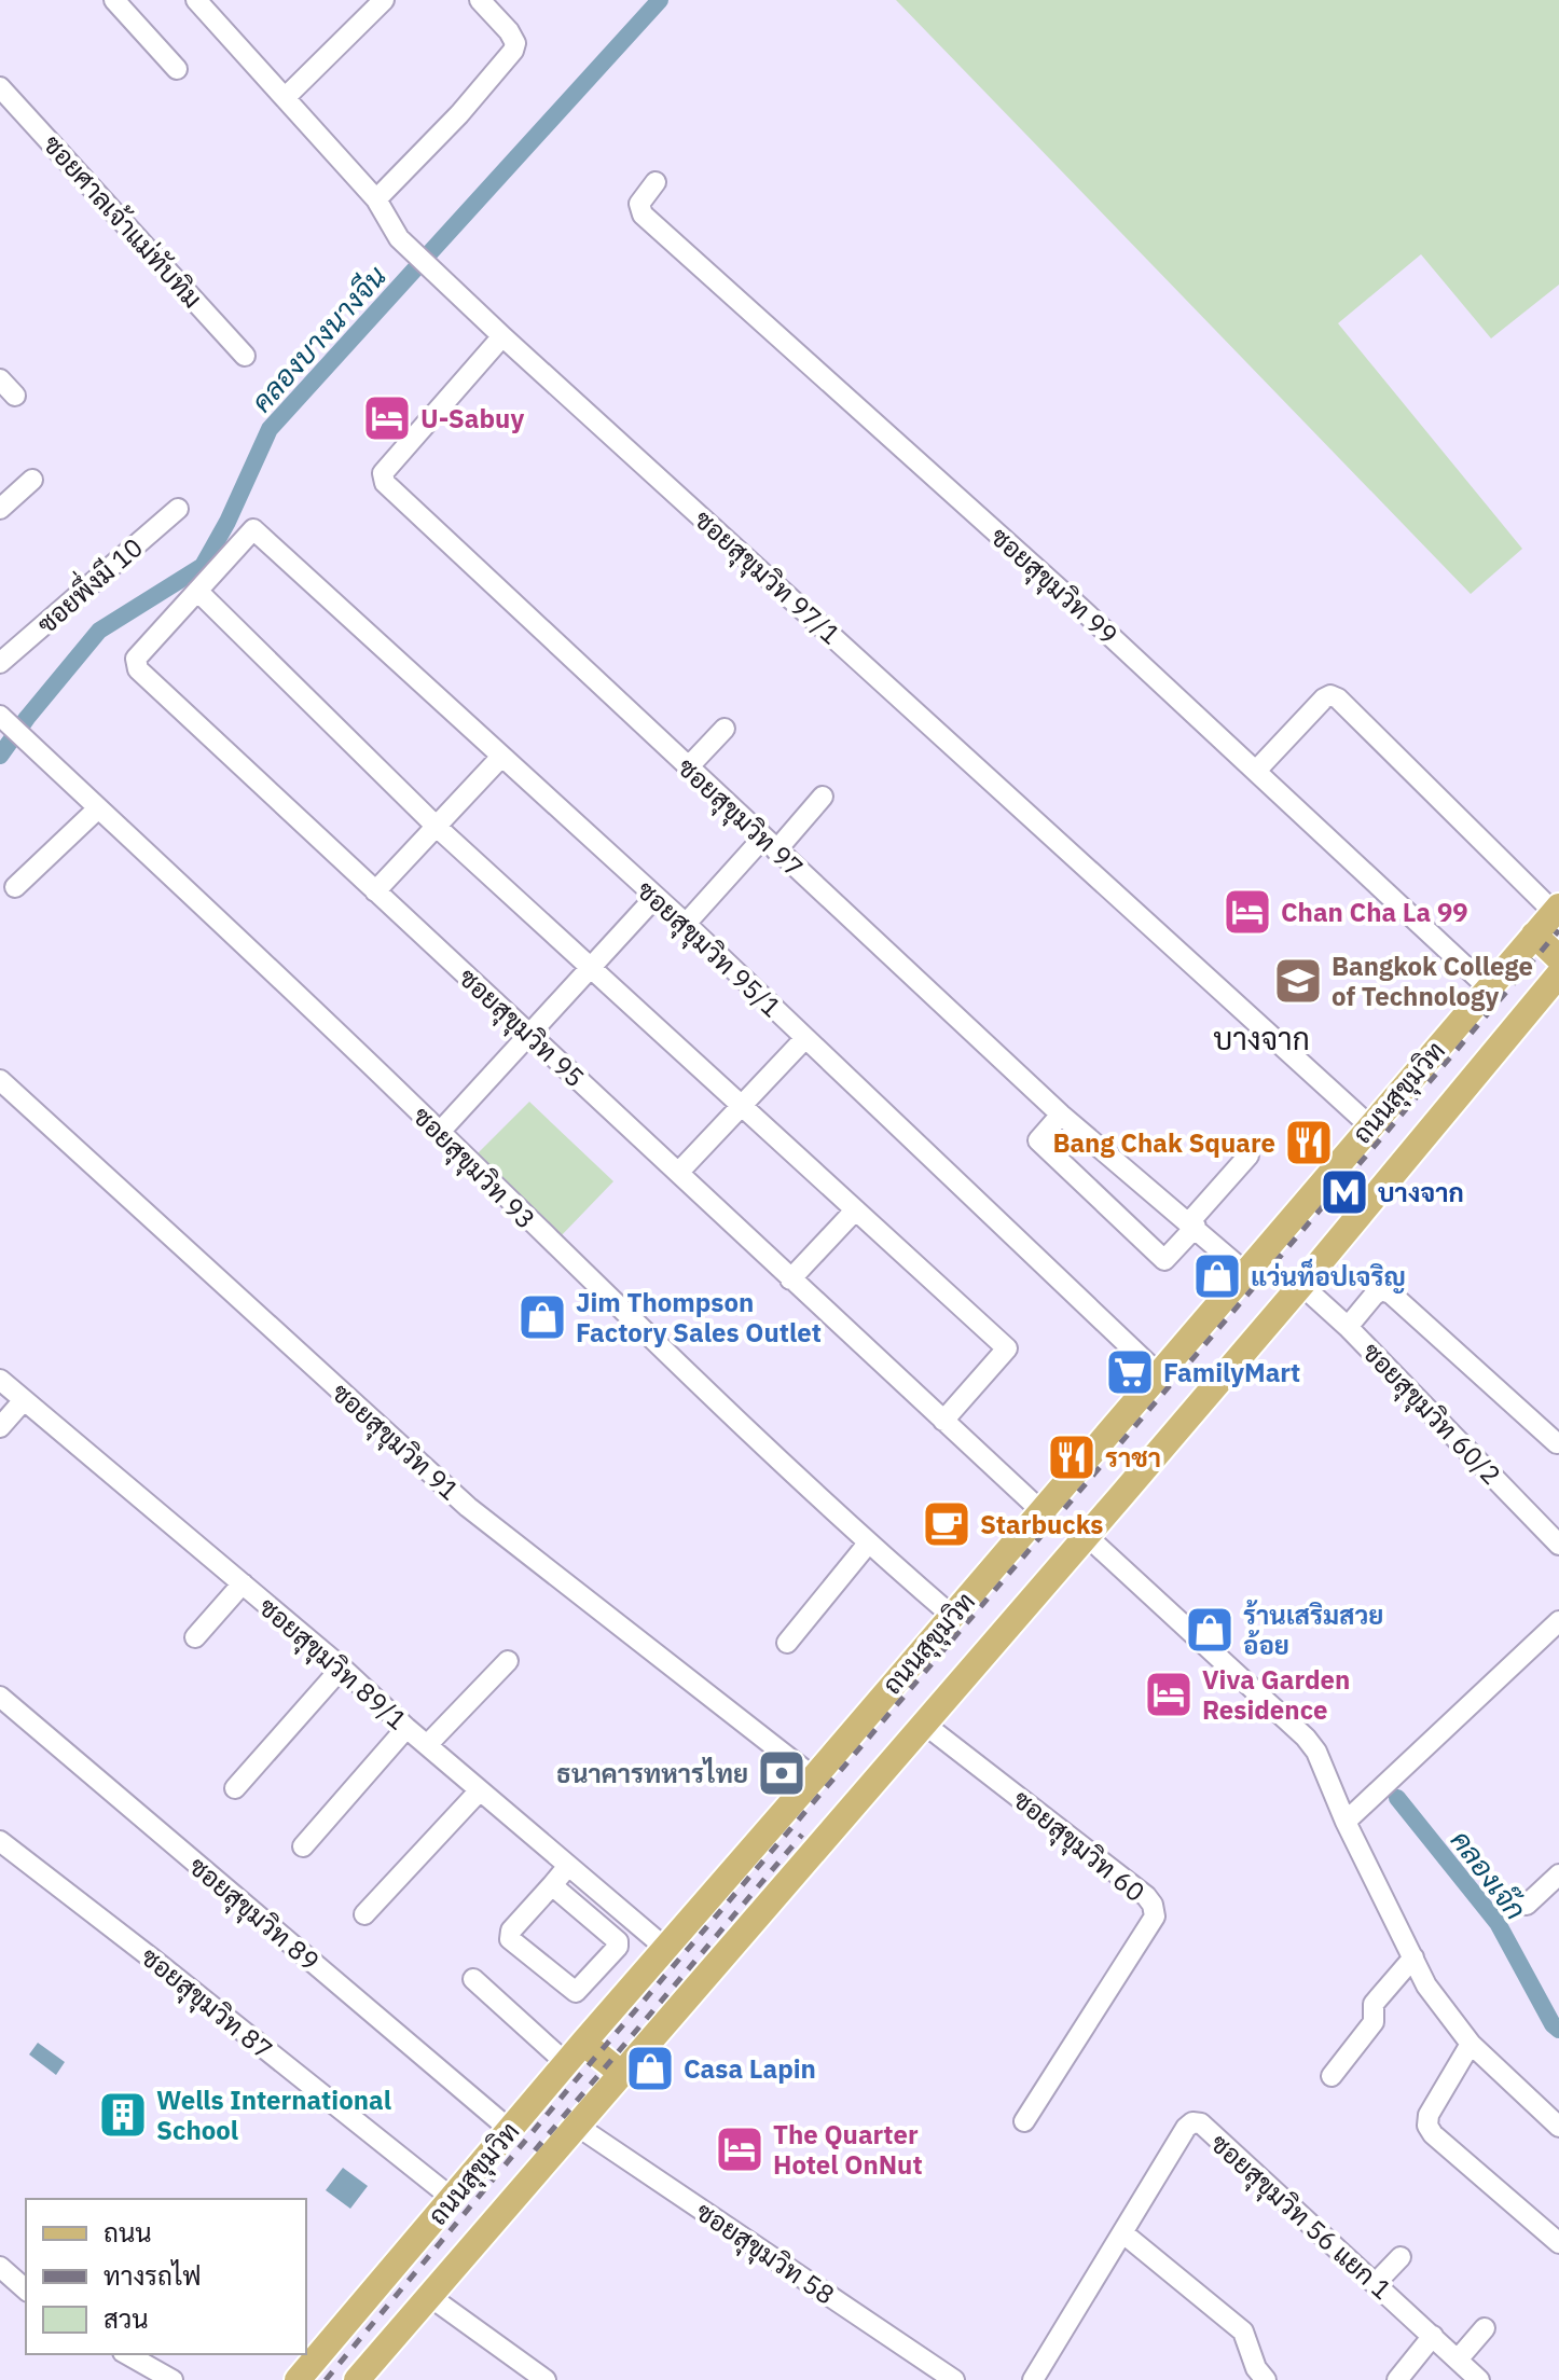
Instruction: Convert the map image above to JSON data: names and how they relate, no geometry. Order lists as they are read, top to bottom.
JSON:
{
  "streets": {
    "main road": ["ถนนสุขุมวิท"],
    "street": [
      "ซอยศาลเจ้าแม่ทับทิม",
      "ซอยสุขุมวิท 97/1",
      "ซอยพึ่งมี 10",
      "ซอยสุขุมวิท 99",
      "ซอยสุขุมวิท 97",
      "ซอยสุขุมวิท 95/1",
      "ซอยสุขุมวิท 95",
      "ซอยสุขุมวิท 93",
      "ซอยสุขุมวิท 60/2",
      "ซอยสุขุมวิท 91",
      "ซอยสุขุมวิท 89/1",
      "ซอยสุขุมวิท 60",
      "ซอยสุขุมวิท 89",
      "ซอยสุขุมวิท 87",
      "ซอยสุขุมวิท 56 แยก 1",
      "ซอยสุขุมวิท 58"
    ]
  },
  "crossings": [
    ["ซอยสุขุมวิท 97/1", "ซอยสุขุมวิท 97"],
    ["ซอยสุขุมวิท 97/1", "ถนนสุขุมวิท"],
    ["ซอยสุขุมวิท 99", "ถนนสุขุมวิท"],
    ["ซอยสุขุมวิท 97", "ถนนสุขุมวิท"],
    ["ซอยสุขุมวิท 95/1", "ซอยสุขุมวิท 95"],
    ["ซอยสุขุมวิท 95/1", "ถนนสุขุมวิท"],
    ["ซอยสุขุมวิท 95", "ถนนสุขุมวิท"],
    ["ถนนสุขุมวิท", "ซอยสุขุมวิท 93"],
    ["ถนนสุขุมวิท", "ซอยสุขุมวิท 60/2"],
    ["ถนนสุขุมวิท", "ซอยสุขุมวิท 91"],
    ["ถนนสุขุมวิท", "ซอยสุขุมวิท 89/1"],
    ["ถนนสุขุมวิท", "ซอยสุขุมวิท 60"],
    ["ถนนสุขุมวิท", "ซอยสุขุมวิท 89"],
    ["ถนนสุขุมวิท", "ซอยสุขุมวิท 87"],
    ["ถนนสุขุมวิท", "ซอยสุขุมวิท 58"]
  ],
  "districts": ["บางจาก"],
  "water": ["คลองบางนางจีน", "คลองเจ๊ก"],
  "places": {
    "hotel": [
      "U-Sabuy",
      "Chan Cha La 99",
      "Viva Garden Residence",
      "The Quarter Hotel OnNut"
    ],
    "school or university": ["Bangkok College of Technology"],
    "restaurant": ["Bang Chak Square", "ราชา"],
    "metro station": ["บางจาก"],
    "shop": [
      "แว่นท็อปเจริญ",
      "Jim Thompson Factory Sales Outlet",
      "ร้านเสริมสวย อ้อย",
      "Casa Lapin"
    ],
    "supermarket": ["FamilyMart"],
    "cafe": ["Starbucks"],
    "bank": ["ธนาคารทหารไทย"],
    "building": ["Wells International School"]
  },
  "legend": ["ถนน", "ทางรถไฟ", "สวน"]
}
